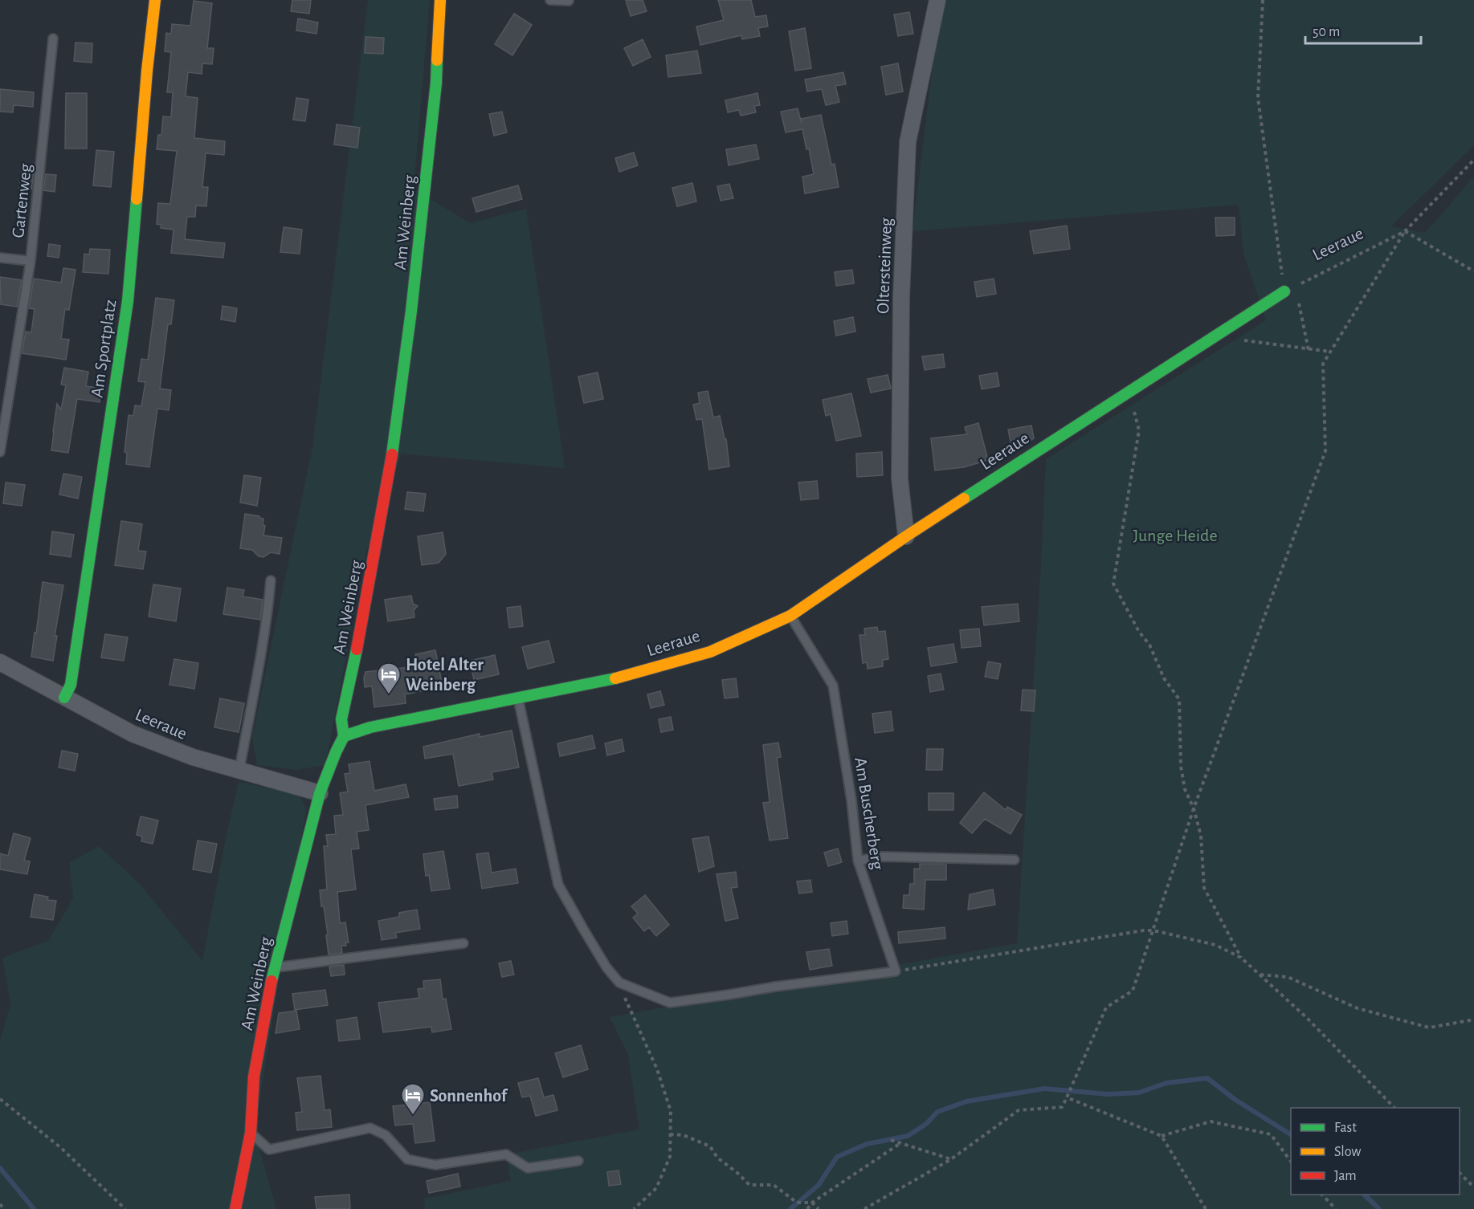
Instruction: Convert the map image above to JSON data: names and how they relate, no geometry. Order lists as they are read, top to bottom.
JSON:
{
  "streets": {
    "street": [
      "Am Weinberg",
      "Leeraue",
      "Oltersteinweg",
      "Am Sportplatz"
    ],
    "lane": ["Gartenweg", "Am Buscherberg"]
  },
  "crossings": [
    ["Am Weinberg", "Leeraue"],
    ["Leeraue", "Oltersteinweg"],
    ["Leeraue", "Am Sportplatz"],
    ["Leeraue", "Am Buscherberg"]
  ],
  "parks": ["Junge Heide"],
  "places": {
    "hotel": ["Hotel Alter Weinberg", "Sonnenhof"]
  },
  "legend": ["Fast", "Slow", "Jam"],
  "scale_bar": "50 m"
}
